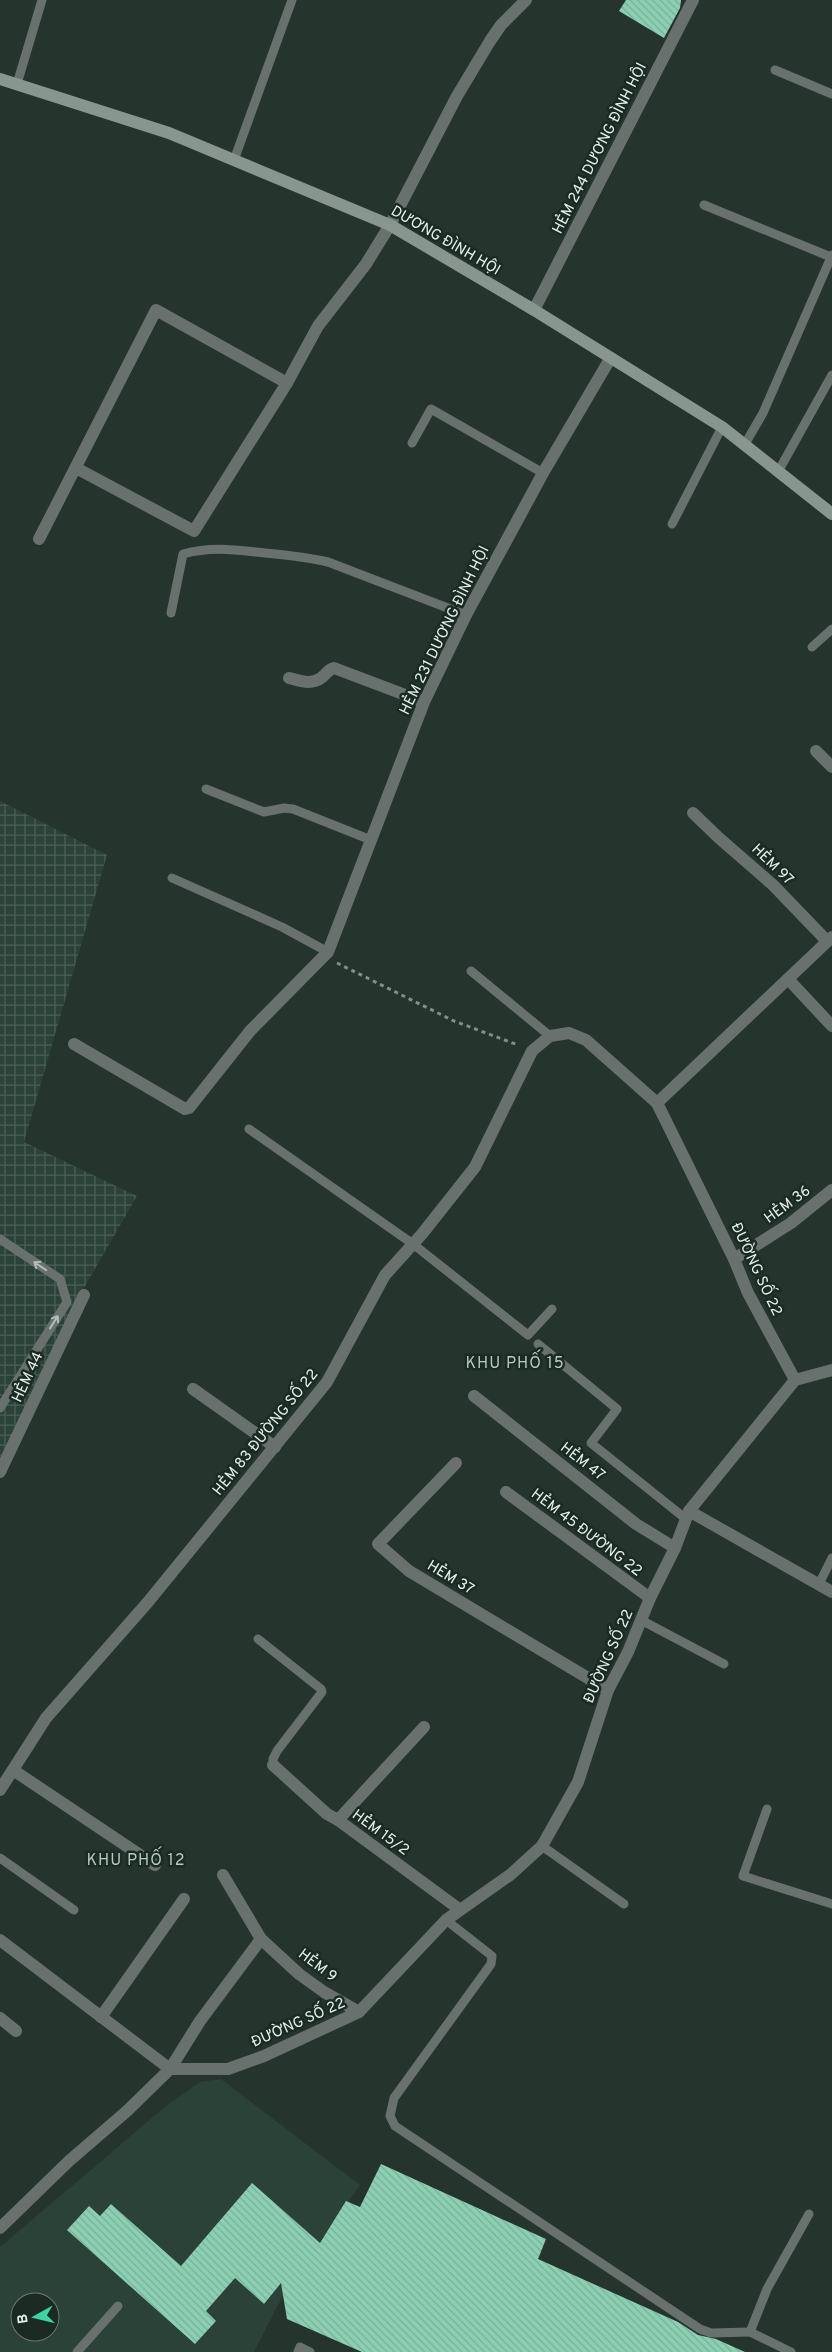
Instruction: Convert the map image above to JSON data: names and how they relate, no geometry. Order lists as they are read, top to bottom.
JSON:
{
  "streets": {
    "street": [
      "HẺM 244 DƯƠNG ĐÌNH HỘI",
      "DƯƠNG ĐÌNH HỘI",
      "HẺM 231 DƯƠNG ĐÌNH HỘI",
      "HẺM 97",
      "HẺM 36",
      "ĐƯỜNG SỐ 22",
      "HẺM 44",
      "HẺM 83 ĐƯỜNG SỐ 22",
      "HẺM 47",
      "HẺM 45 ĐƯỜNG 22",
      "HẺM 37",
      "HẺM 15/2",
      "HẺM 9"
    ]
  },
  "crossings": [
    ["HẺM 244 DƯƠNG ĐÌNH HỘI", "DƯƠNG ĐÌNH HỘI"],
    ["DƯƠNG ĐÌNH HỘI", "HẺM 231 DƯƠNG ĐÌNH HỘI"],
    ["HẺM 36", "ĐƯỜNG SỐ 22"],
    ["ĐƯỜNG SỐ 22", "HẺM 47"],
    ["ĐƯỜNG SỐ 22", "HẺM 45 ĐƯỜNG 22"],
    ["ĐƯỜNG SỐ 22", "HẺM 37"],
    ["ĐƯỜNG SỐ 22", "HẺM 15/2"],
    ["ĐƯỜNG SỐ 22", "HẺM 9"]
  ],
  "districts": ["KHU PHỐ 15", "KHU PHỐ 12"],
  "north": "left"
}
